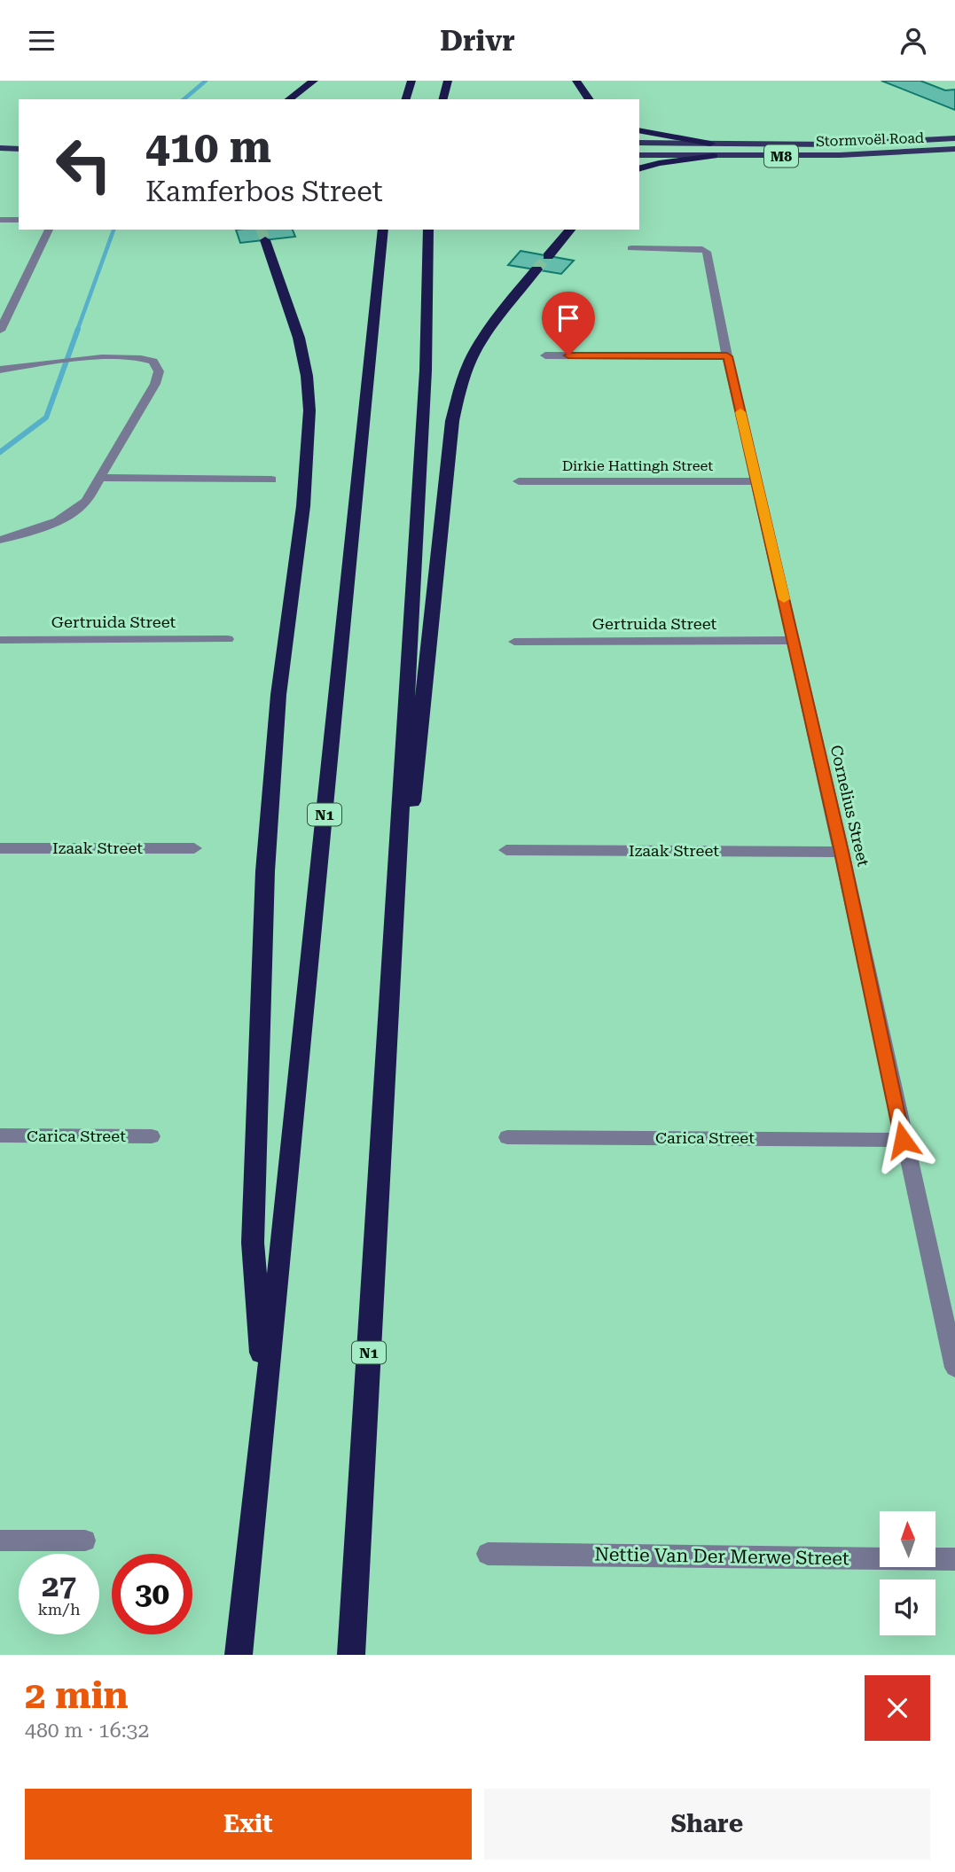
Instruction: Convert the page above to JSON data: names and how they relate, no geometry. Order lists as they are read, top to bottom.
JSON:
{
  "streets": {
    "highway": ["N1"],
    "main road": ["Stormvoël Road", "M8"],
    "street": [
      "Dirkie Hattingh Street",
      "Gertruida Street",
      "Cornelius Street",
      "Izaak Street",
      "Carica Street",
      "Nettie Van Der Merwe Street"
    ]
  },
  "crossings": [
    ["Dirkie Hattingh Street", "Cornelius Street"],
    ["Gertruida Street", "Cornelius Street"],
    ["Cornelius Street", "Izaak Street"],
    ["Cornelius Street", "Carica Street"]
  ],
  "north": "top",
  "page": {
    "header": "Drivr",
    "turn": ["410 m", "Kamferbos Street"],
    "speed": "27 km/h",
    "limit": "30",
    "heading": ["2 min", "480 m · 16:32"],
    "buttons": ["Exit", "Share"]
  }
}
